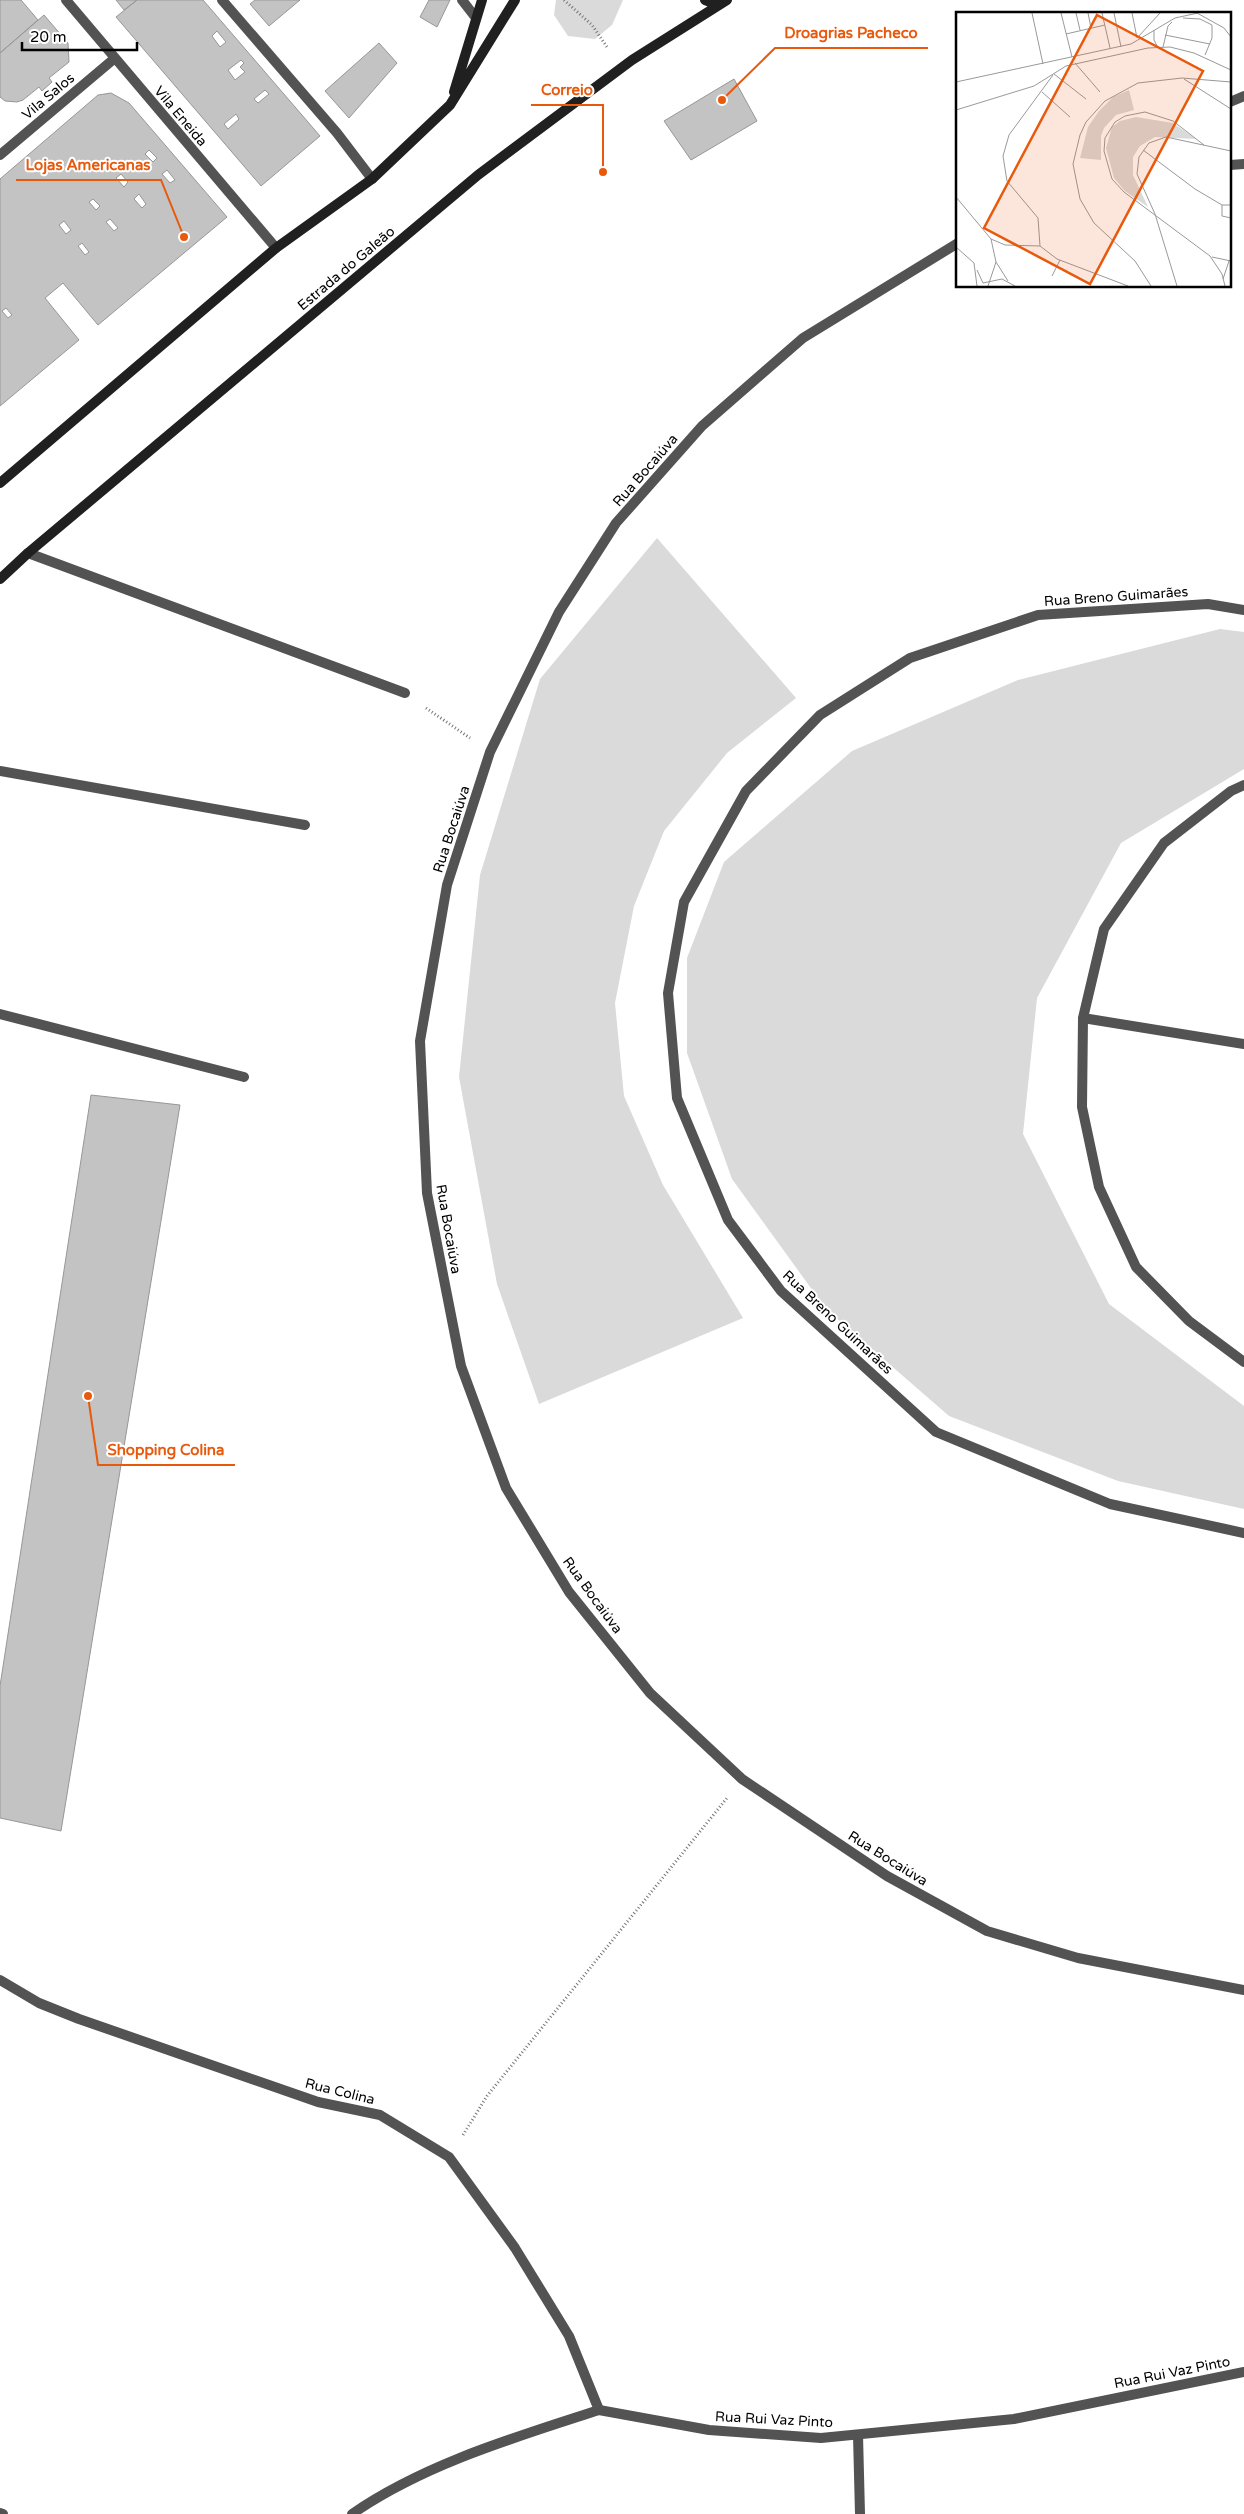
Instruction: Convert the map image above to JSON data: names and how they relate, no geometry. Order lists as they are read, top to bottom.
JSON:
{
  "streets": {
    "main road": ["Estrada do Galeão"],
    "street": [
      "Vila Salos",
      "Vila Eneida",
      "Rua Bocaiúva",
      "Rua Breno Guimarães",
      "Rua Colina",
      "Rua Rui Vaz Pinto"
    ]
  },
  "crossings": [
    ["Vila Salos", "Vila Eneida"],
    ["Rua Colina", "Rua Rui Vaz Pinto"]
  ],
  "places": [
    "Droagrias Pacheco",
    "Correio",
    "Lojas Americanas",
    "Shopping Colina"
  ],
  "scale_bar": "20 m"
}
